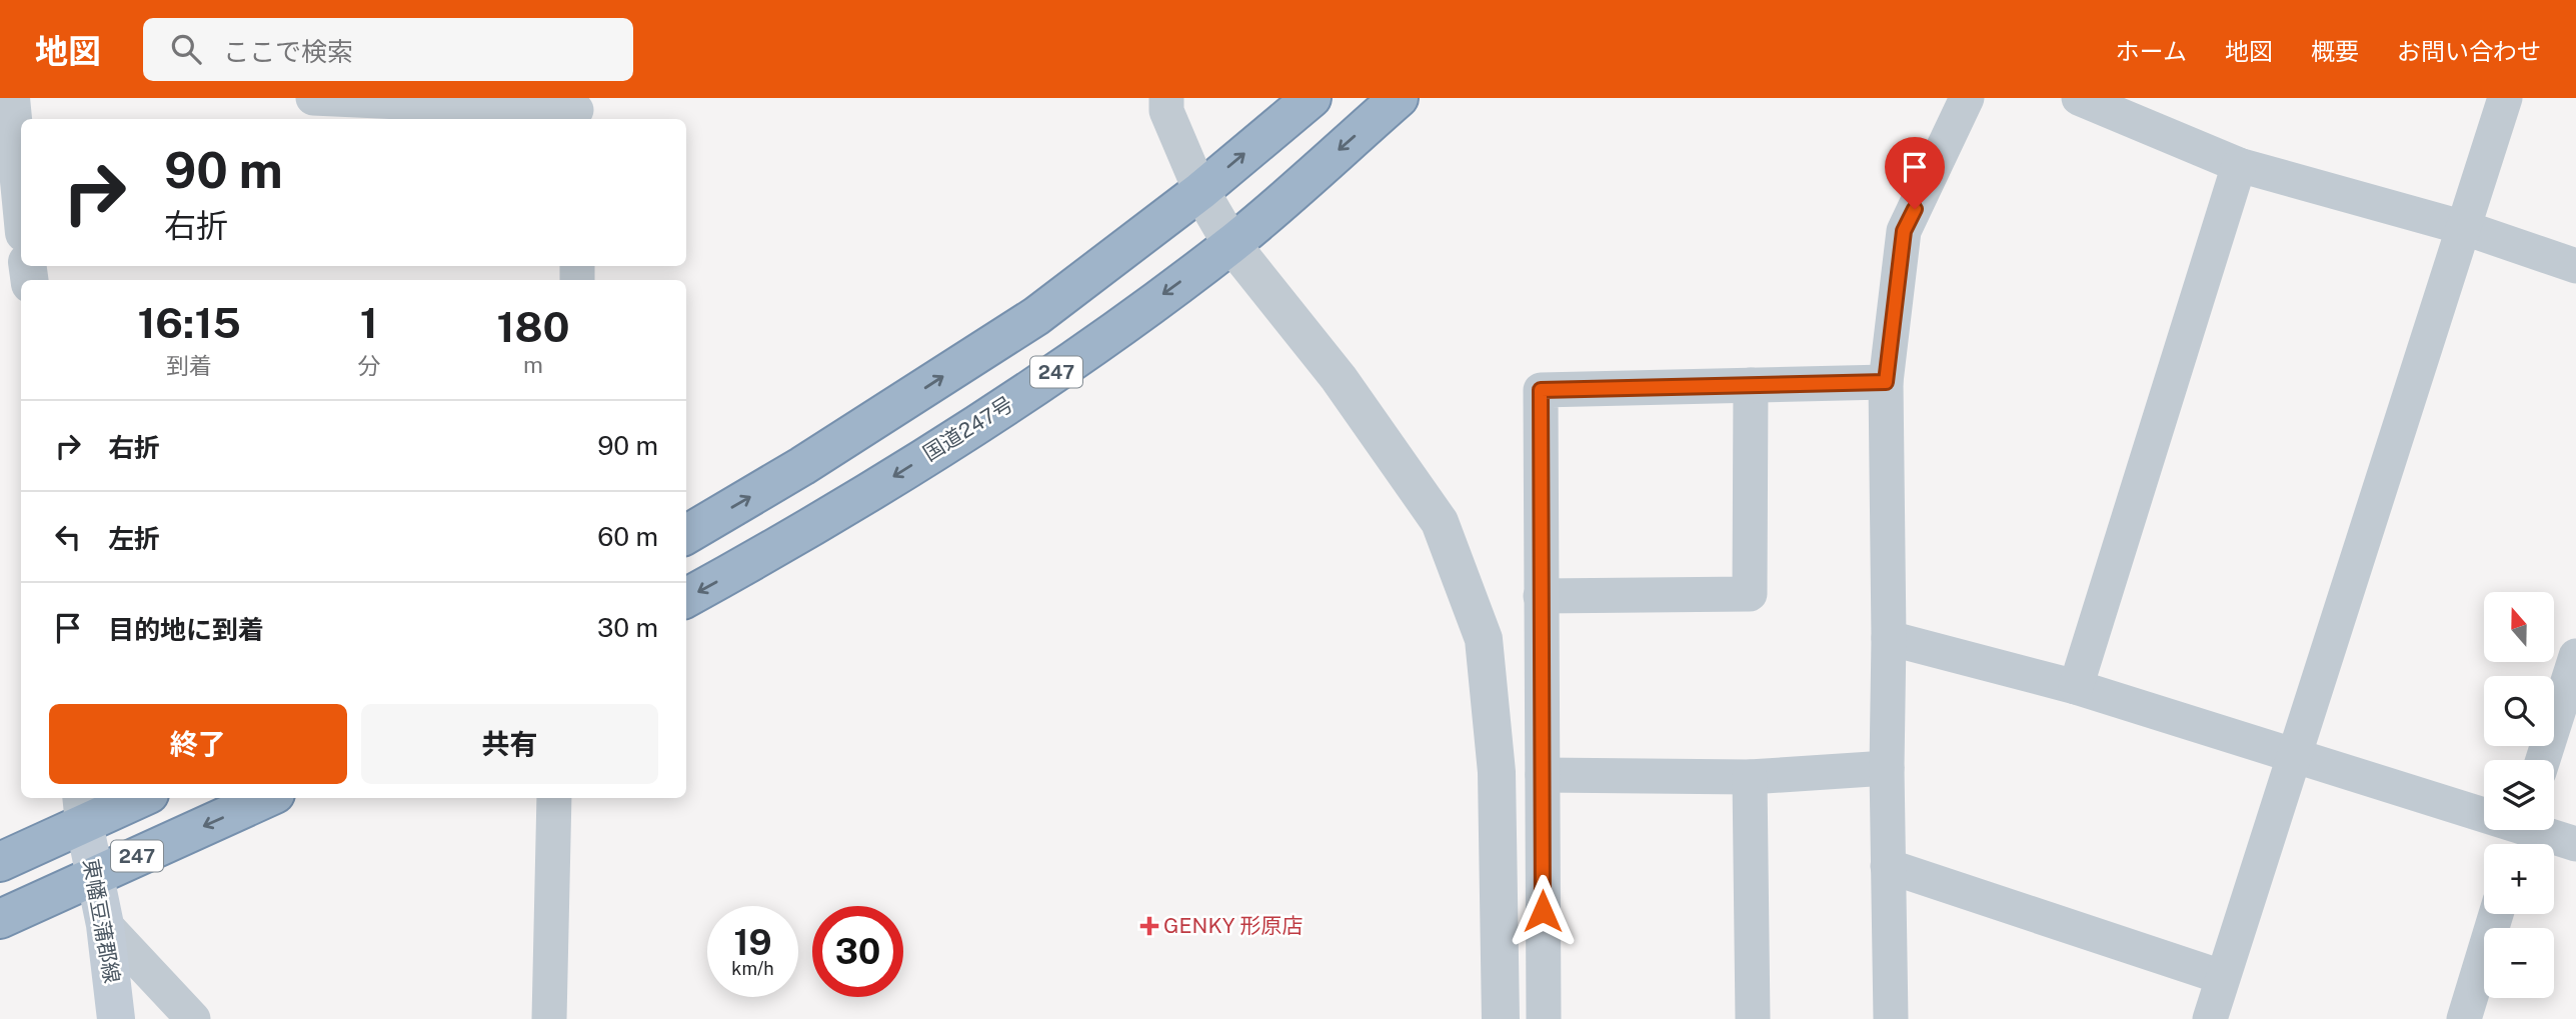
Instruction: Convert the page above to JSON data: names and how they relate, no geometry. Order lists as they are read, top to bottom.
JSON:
{
  "streets": {
    "highway": ["247", "国道247号"],
    "main road": ["東幡豆蒲郡線"]
  },
  "crossings": [
    ["247", "東幡豆蒲郡線"]
  ],
  "places": {
    "health": ["GENKY 形原店"]
  },
  "north": "top",
  "page": {
    "header": "地図",
    "search": "ここで検索",
    "nav": [
      "ホーム",
      "地図",
      "概要",
      "お問い合わせ"
    ],
    "turn": ["90 m", "右折"],
    "eta": [
      "16:15",
      "到着",
      "1",
      "分",
      "180",
      "m"
    ],
    "list": [
      {
        "name": "右折",
        "value": "90 m"
      },
      {
        "name": "左折",
        "value": "60 m"
      },
      {
        "name": "目的地に到着",
        "value": "30 m"
      }
    ],
    "map_buttons": ["+", "−"],
    "buttons": ["終了", "共有"],
    "speed": "19 km/h",
    "limit": "30"
  }
}
